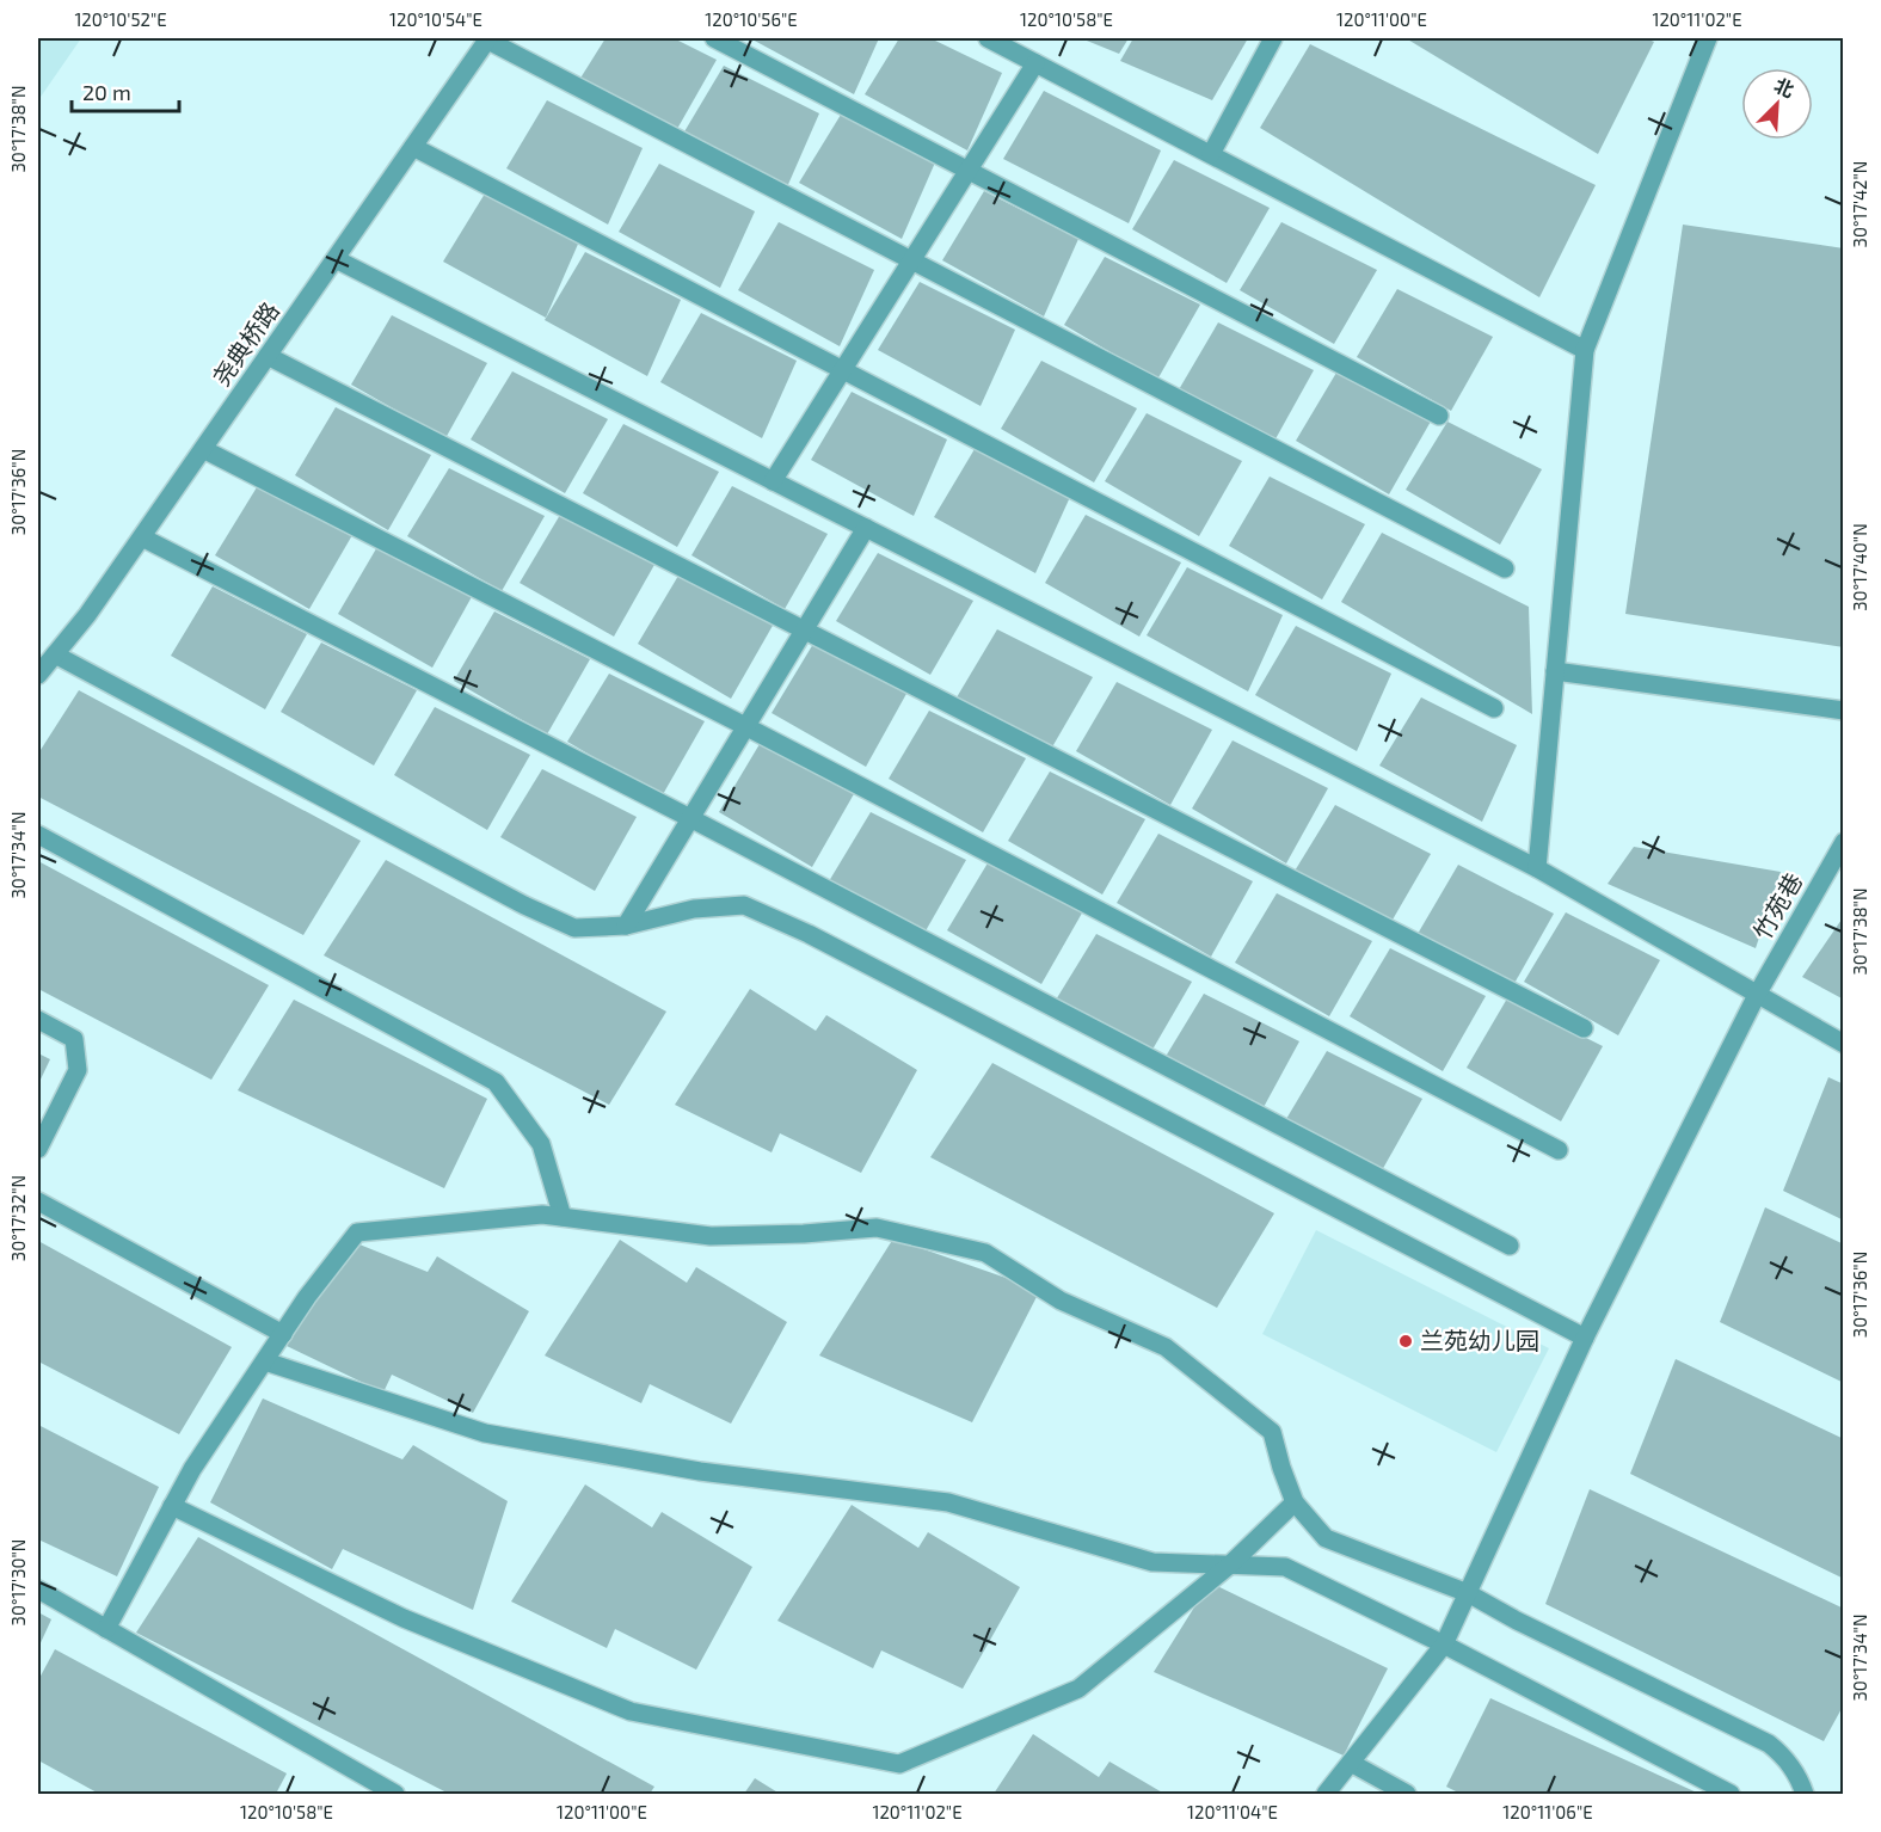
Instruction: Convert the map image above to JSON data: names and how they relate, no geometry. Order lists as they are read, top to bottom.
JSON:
{
  "streets": {
    "street": ["尧典桥路", "竹苑巷"]
  },
  "places": ["兰苑幼儿园"],
  "scale_bar": "20 m",
  "north": "top right",
  "coordinates": [
    "120°10'52\"E",
    "120°10'54\"E",
    "120°10'56\"E",
    "120°10'58\"E",
    "120°11'00\"E",
    "120°11'02\"E",
    "30°17'38\"N",
    "30°17'42\"N",
    "30°17'36\"N",
    "30°17'40\"N",
    "30°17'34\"N",
    "30°17'32\"N",
    "30°17'30\"N",
    "120°11'04\"E",
    "120°11'06\"E"
  ]
}
